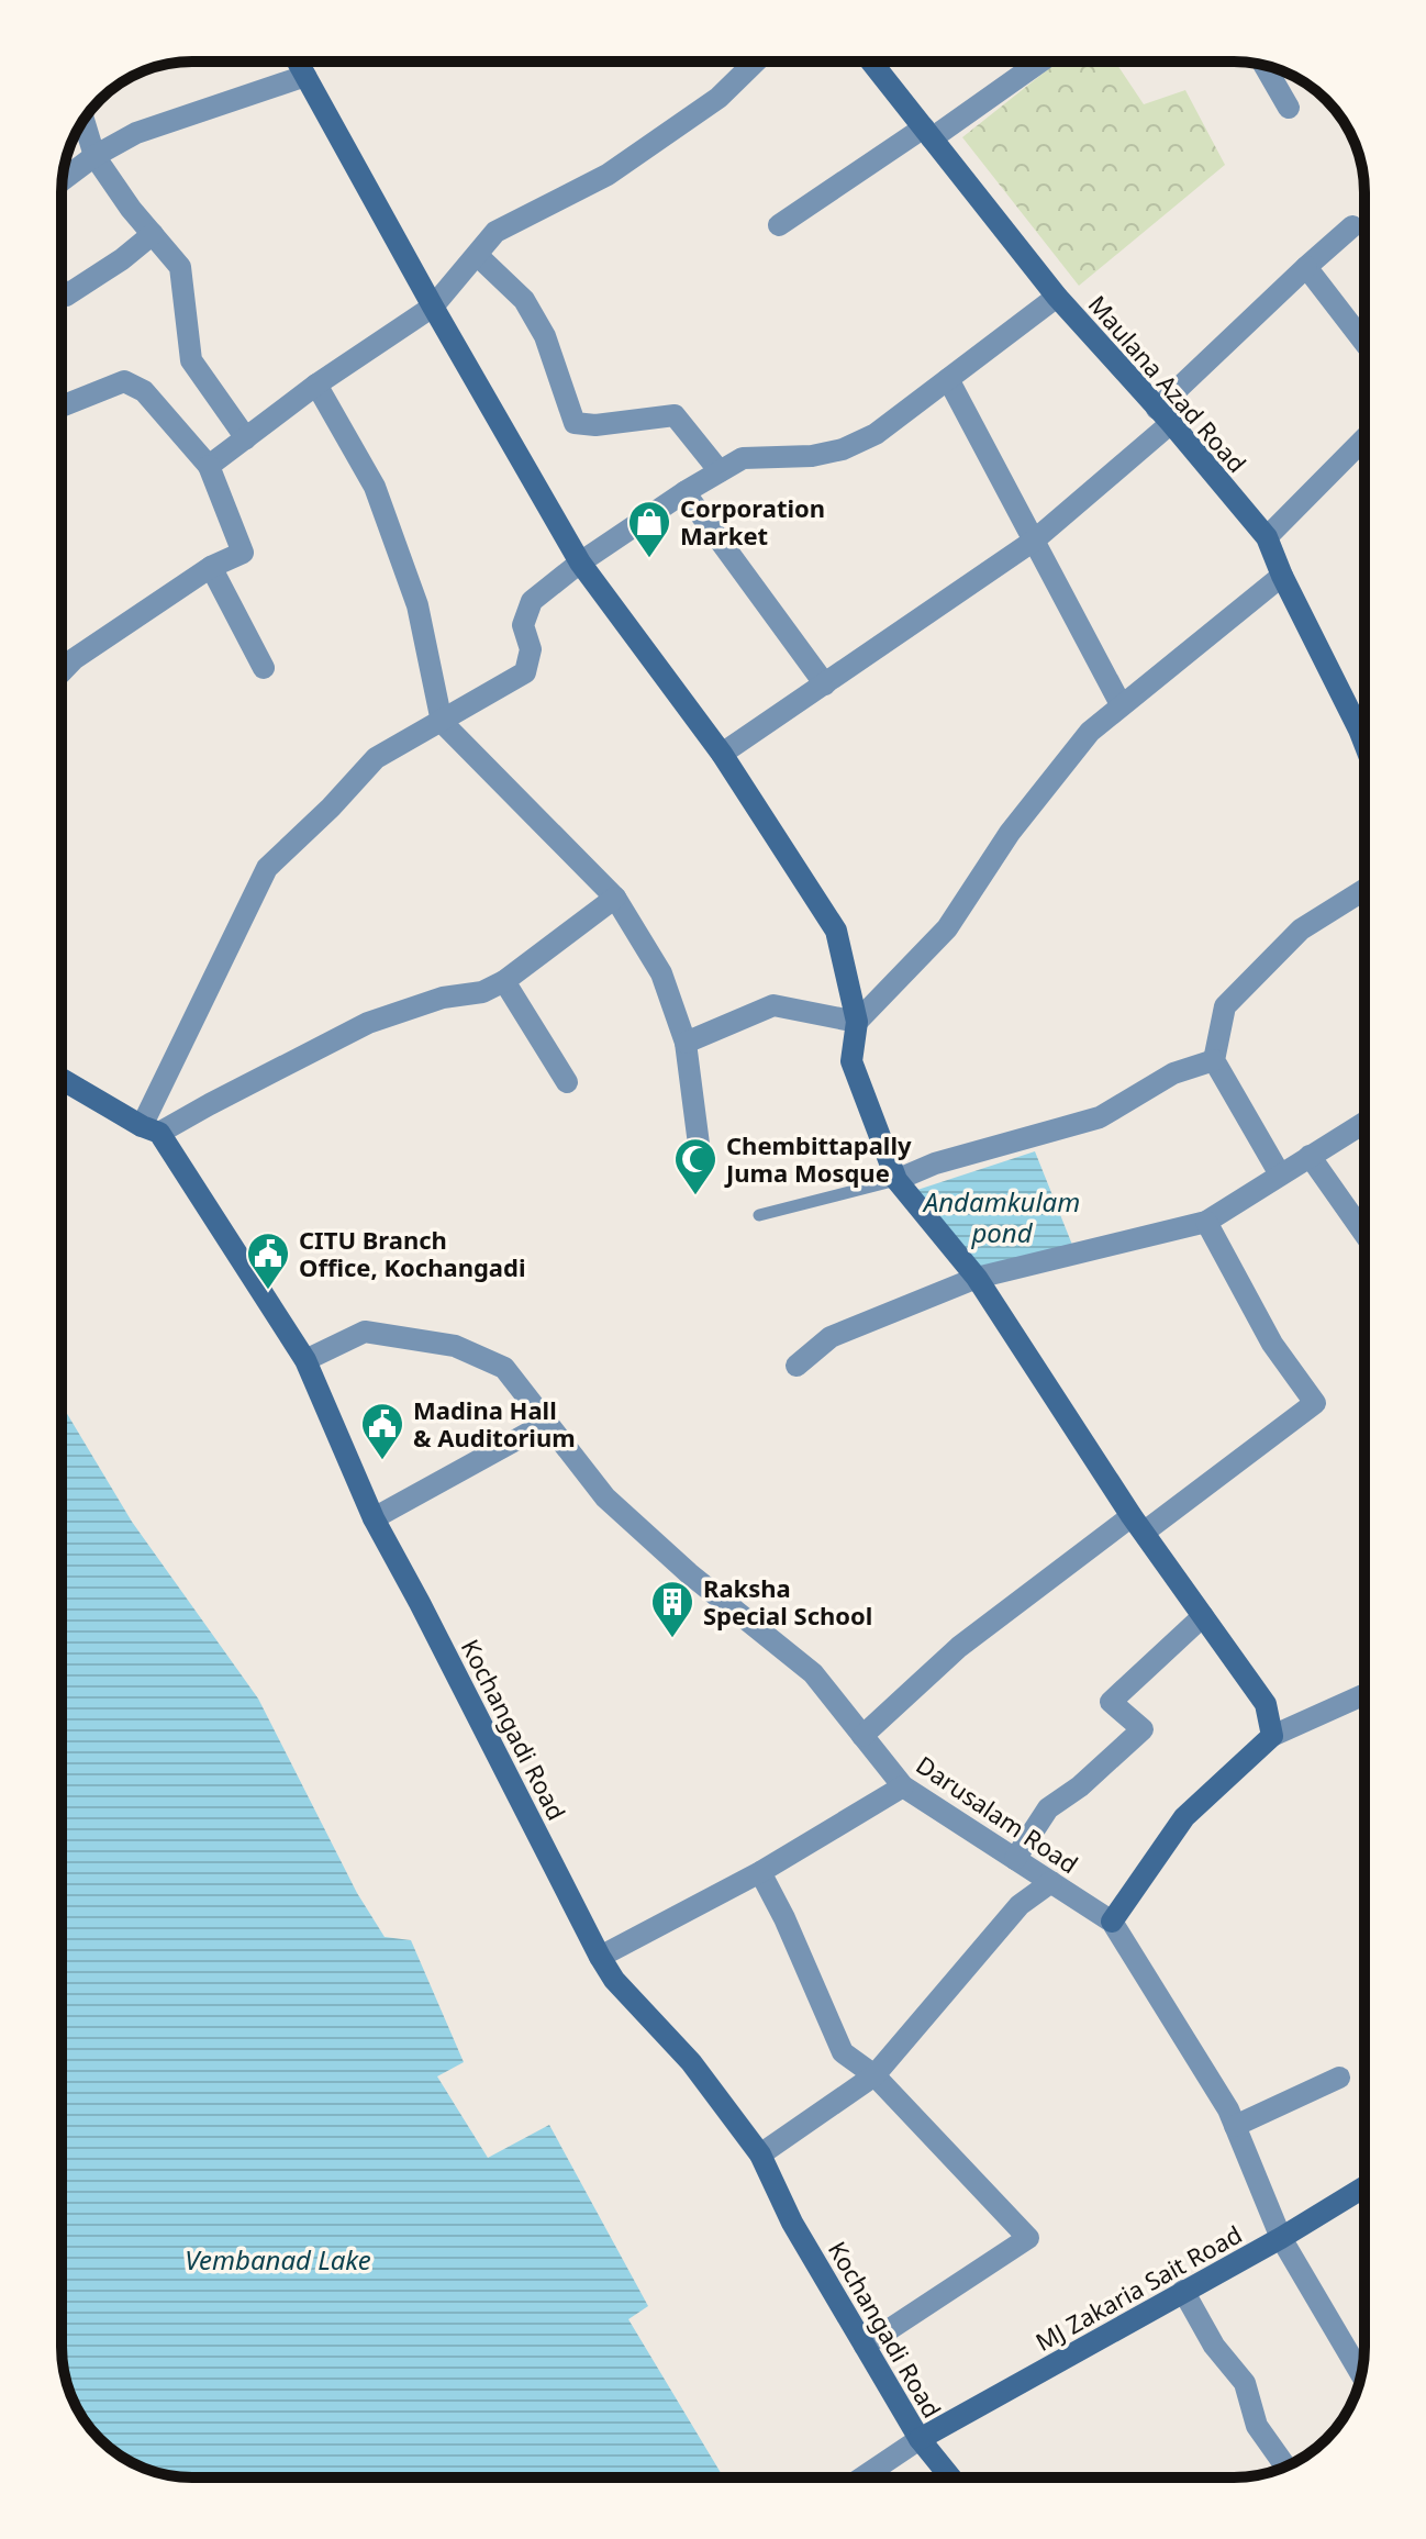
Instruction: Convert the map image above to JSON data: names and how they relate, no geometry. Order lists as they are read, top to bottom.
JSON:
{
  "streets": {
    "street": [
      "Maulana Azad Road",
      "Kochangadi Road",
      "Darusalam Road",
      "MJ Zakaria Sait Road"
    ]
  },
  "crossings": [
    ["Kochangadi Road", "Darusalam Road"],
    ["Kochangadi Road", "MJ Zakaria Sait Road"],
    ["Darusalam Road", "MJ Zakaria Sait Road"]
  ],
  "water": ["Andamkulam pond", "Vembanad Lake"],
  "places": {
    "shop": ["Corporation Market"],
    "mosque": ["Chembittapally Juma Mosque"],
    "public building": ["CITU Branch Office, Kochangadi", "Madina Hall & Auditorium"],
    "building": ["Raksha Special School"]
  }
}
